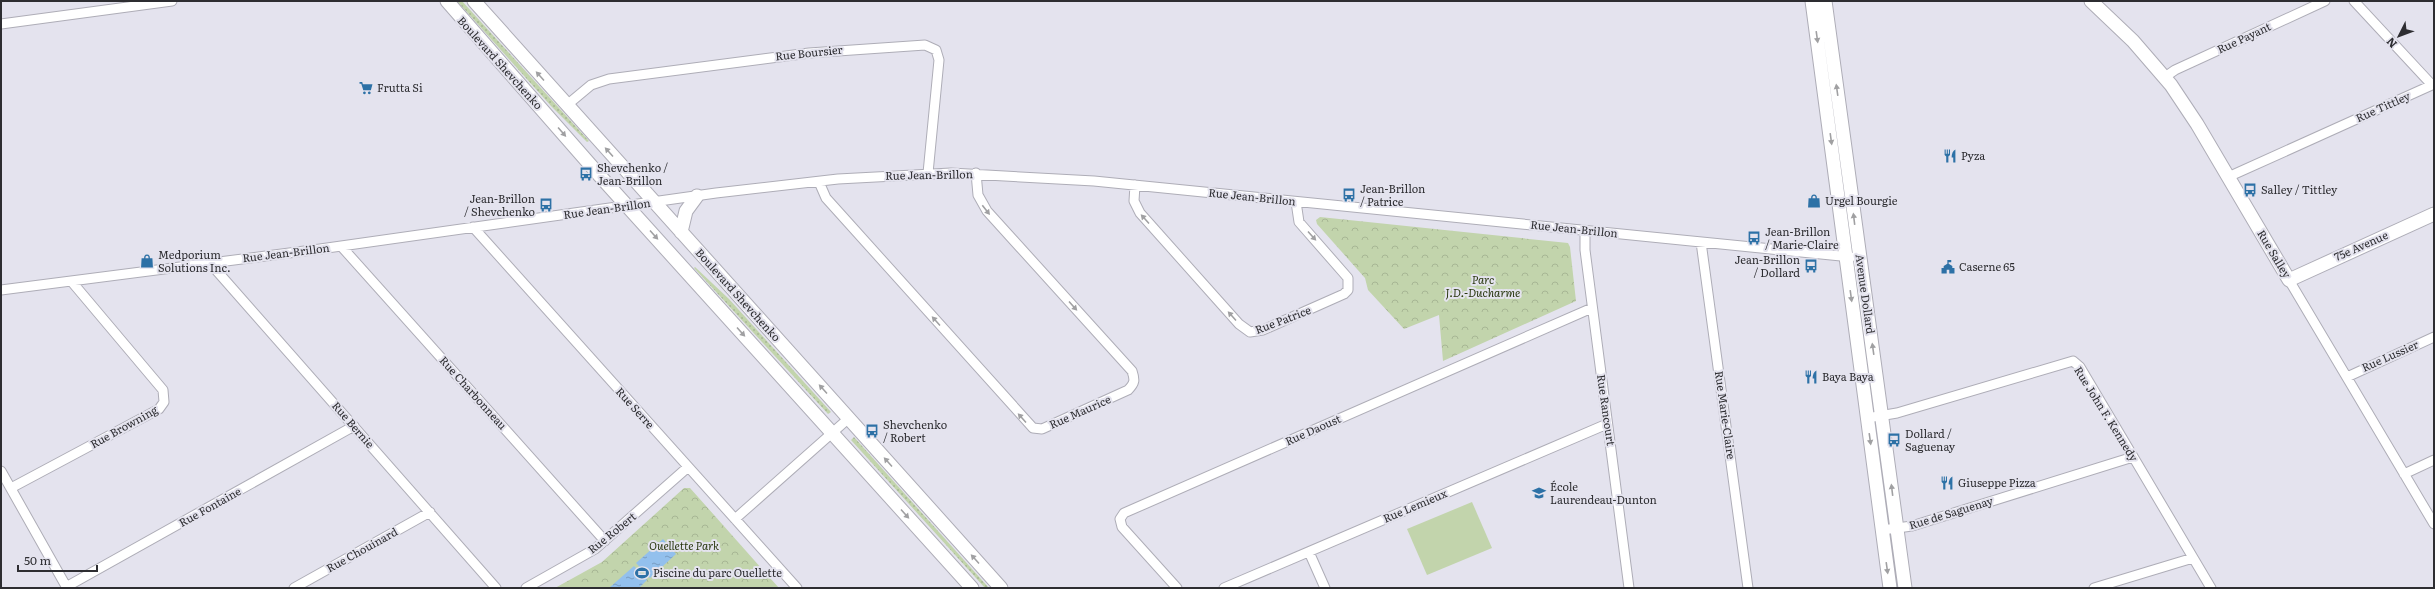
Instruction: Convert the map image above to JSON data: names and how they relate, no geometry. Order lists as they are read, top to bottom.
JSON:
{
  "streets": {
    "street": [
      "Rue Payant",
      "Rue Boursier",
      "Boulevard Shevchenko",
      "Rue Tittley",
      "Rue Jean-Brillon",
      "75e Avenue",
      "Rue Salley",
      "Avenue Dollard",
      "Rue Patrice",
      "Rue Lussier",
      "Rue Charbonneau",
      "Rue Serre",
      "Rue Rancourt",
      "Rue Maurice",
      "Rue John F. Kennedy",
      "Rue Marie-Claire",
      "Rue Bernie",
      "Rue Browning",
      "Rue Daoust",
      "Rue Lemieux",
      "Rue Fontaine",
      "Rue de Saguenay",
      "Rue Robert",
      "Rue Chouinard"
    ]
  },
  "crossings": [
    ["Rue Payant", "Rue Salley"],
    ["Rue Boursier", "Boulevard Shevchenko"],
    ["Rue Boursier", "Rue Jean-Brillon"],
    ["Boulevard Shevchenko", "Rue Jean-Brillon"],
    ["Rue Tittley", "Rue Salley"],
    ["Rue Jean-Brillon", "Avenue Dollard"],
    ["Rue Jean-Brillon", "Rue Patrice"],
    ["Rue Jean-Brillon", "Rue Charbonneau"],
    ["Rue Jean-Brillon", "Rue Serre"],
    ["Rue Jean-Brillon", "Rue Rancourt"],
    ["Rue Jean-Brillon", "Rue Maurice"],
    ["Rue Jean-Brillon", "Rue Marie-Claire"],
    ["Rue Jean-Brillon", "Rue Bernie"],
    ["Rue Jean-Brillon", "Rue Browning"],
    ["75e Avenue", "Rue Salley"],
    ["Rue Salley", "Rue Lussier"],
    ["Avenue Dollard", "Rue John F. Kennedy"],
    ["Avenue Dollard", "Rue de Saguenay"],
    ["Rue Charbonneau", "Rue Robert"],
    ["Rue Serre", "Rue Robert"],
    ["Rue Rancourt", "Rue Daoust"],
    ["Rue Rancourt", "Rue Lemieux"],
    ["Rue John F. Kennedy", "Rue de Saguenay"],
    ["Rue Bernie", "Rue Fontaine"],
    ["Rue Bernie", "Rue Chouinard"]
  ],
  "parks": ["Parc J.D.-Ducharme", "Ouellette Park"],
  "places": {
    "supermarket": ["Frutta Si"],
    "restaurant": ["Pyza", "Baya Baya", "Giuseppe Pizza"],
    "bus stop": [
      "Shevchenko / Jean-Brillon",
      "Salley / Tittley",
      "Jean-Brillon / Patrice",
      "Jean-Brillon / Shevchenko",
      "Jean-Brillon / Marie-Claire",
      "Jean-Brillon / Dollard",
      "Shevchenko / Robert",
      "Dollard / Saguenay"
    ],
    "shop": ["Urgel Bourgie", "Medporium Solutions Inc."],
    "public building": ["Caserne 65"],
    "school or university": ["École Laurendeau-Dunton"],
    "sports": ["Piscine du parc Ouellette"]
  },
  "scale_bar": "50 m",
  "north": "bottom left"
}
